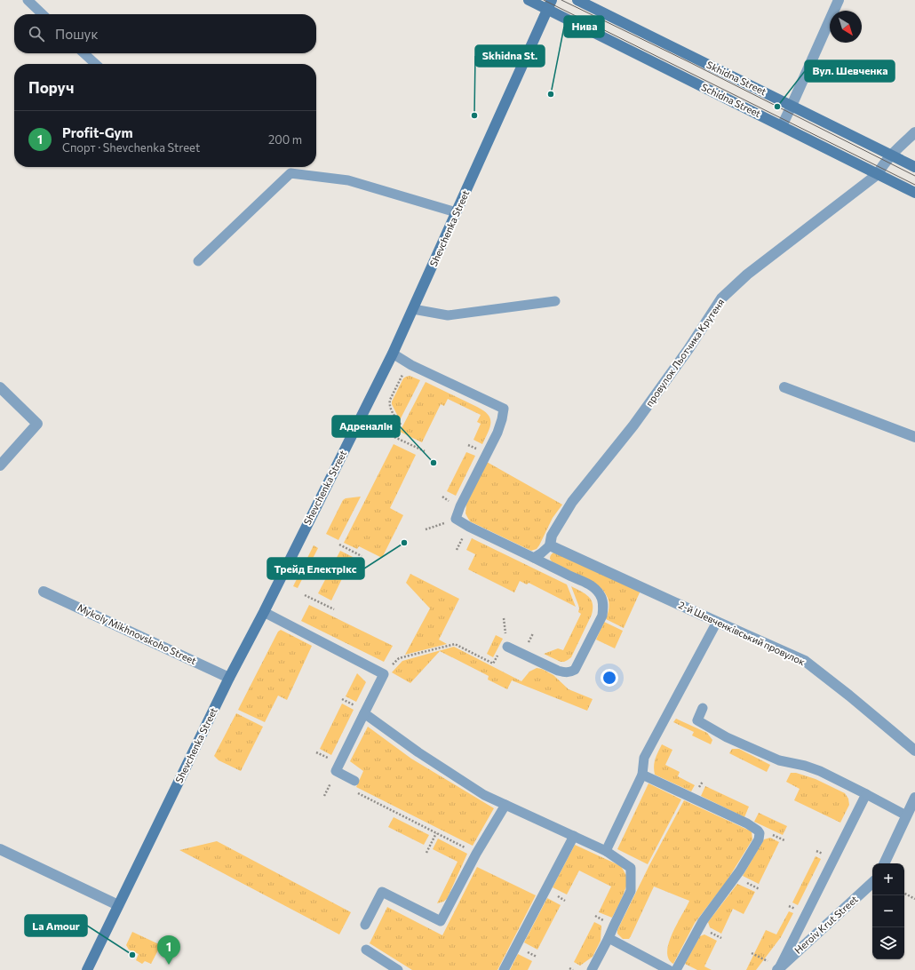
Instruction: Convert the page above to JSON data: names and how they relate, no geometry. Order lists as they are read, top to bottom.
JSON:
{
  "streets": {
    "street": [
      "Skhidna Street",
      "Schidna Street",
      "Shevchenka Street",
      "провулок Льотчика Крутеня",
      "2-й Шевченківський провулок",
      "Mykoly Mikhnovskoho Street",
      "Heroiv Krut Street"
    ]
  },
  "crossings": [
    ["Skhidna Street", "провулок Льотчика Крутеня"],
    ["Schidna Street", "Shevchenka Street"],
    ["Schidna Street", "провулок Льотчика Крутеня"],
    ["Shevchenka Street", "Mykoly Mikhnovskoho Street"],
    ["провулок Льотчика Крутеня", "2-й Шевченківський провулок"]
  ],
  "places": [
    "Нива",
    "Вул. Шевченка",
    "Skhidna St.",
    "Адреналін",
    "Трейд Електрікс",
    "La Amour"
  ],
  "north": "bottom right",
  "page": {
    "search": "Пошук",
    "heading": "Поруч",
    "list": [
      {
        "mark": "1",
        "name": "Profit-Gym",
        "note": "Спорт · Shevchenka Street",
        "value": "200 m"
      }
    ],
    "map_buttons": ["+", "−"],
    "pins": "1"
  }
}
